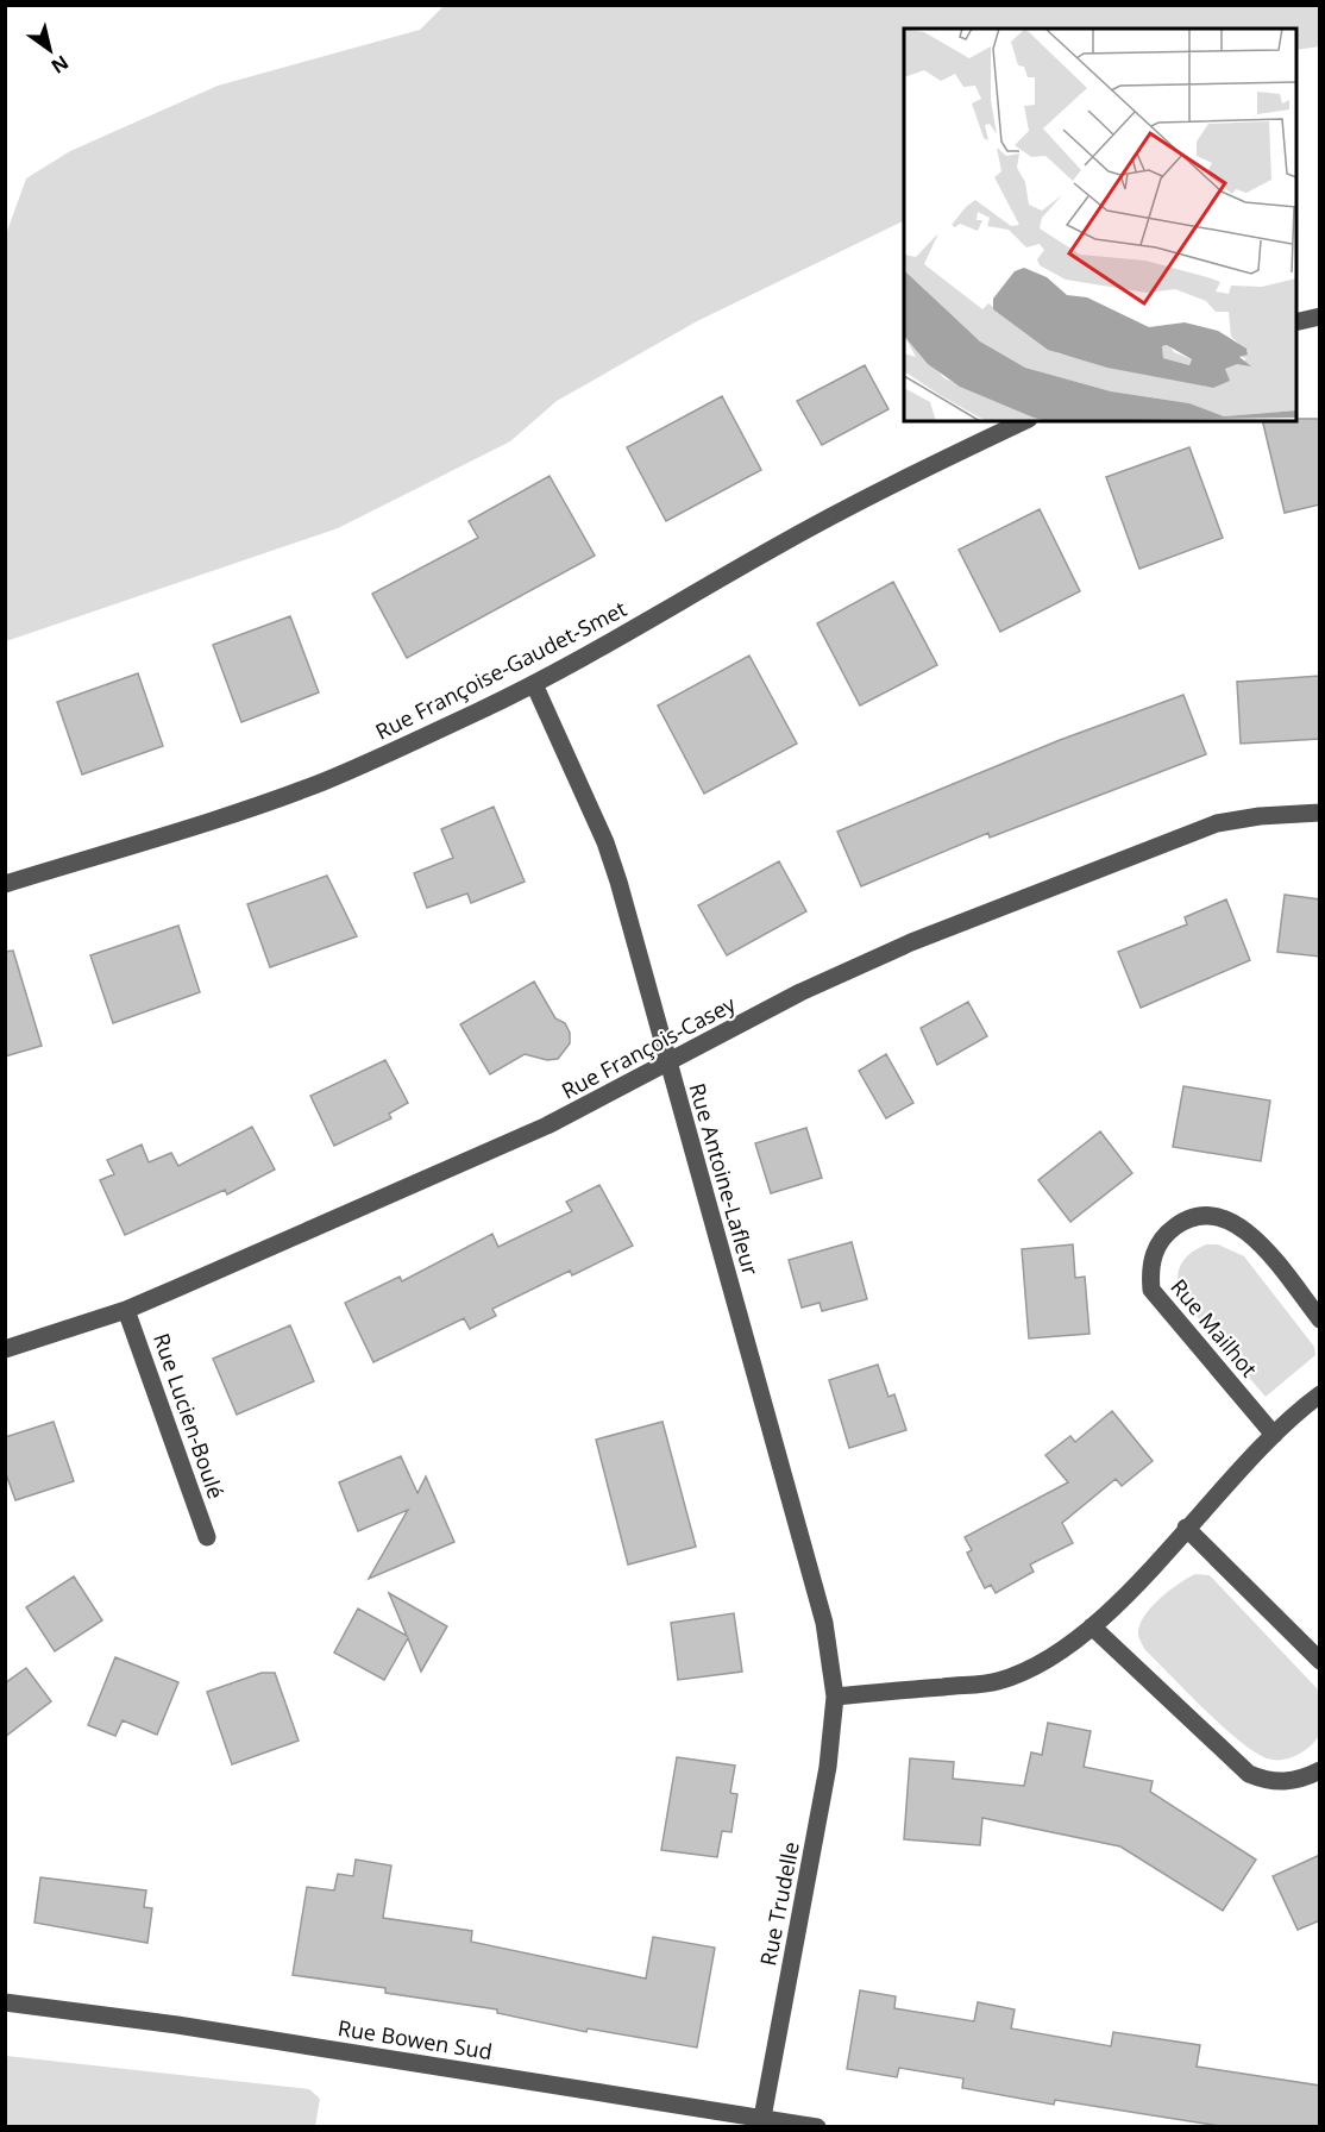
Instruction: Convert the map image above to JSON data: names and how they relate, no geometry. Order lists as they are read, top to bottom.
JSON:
{
  "streets": {
    "street": [
      "Rue Françoise-Gaudet-Smet",
      "Rue François-Casey",
      "Rue Antoine-Lafleur",
      "Rue Mailhot",
      "Rue Lucien-Boulé",
      "Rue Trudelle",
      "Rue Bowen Sud"
    ]
  },
  "crossings": [
    ["Rue Françoise-Gaudet-Smet", "Rue Antoine-Lafleur"],
    ["Rue François-Casey", "Rue Antoine-Lafleur"],
    ["Rue François-Casey", "Rue Lucien-Boulé"],
    ["Rue Antoine-Lafleur", "Rue Trudelle"],
    ["Rue Trudelle", "Rue Bowen Sud"]
  ],
  "north": "bottom right"
}
